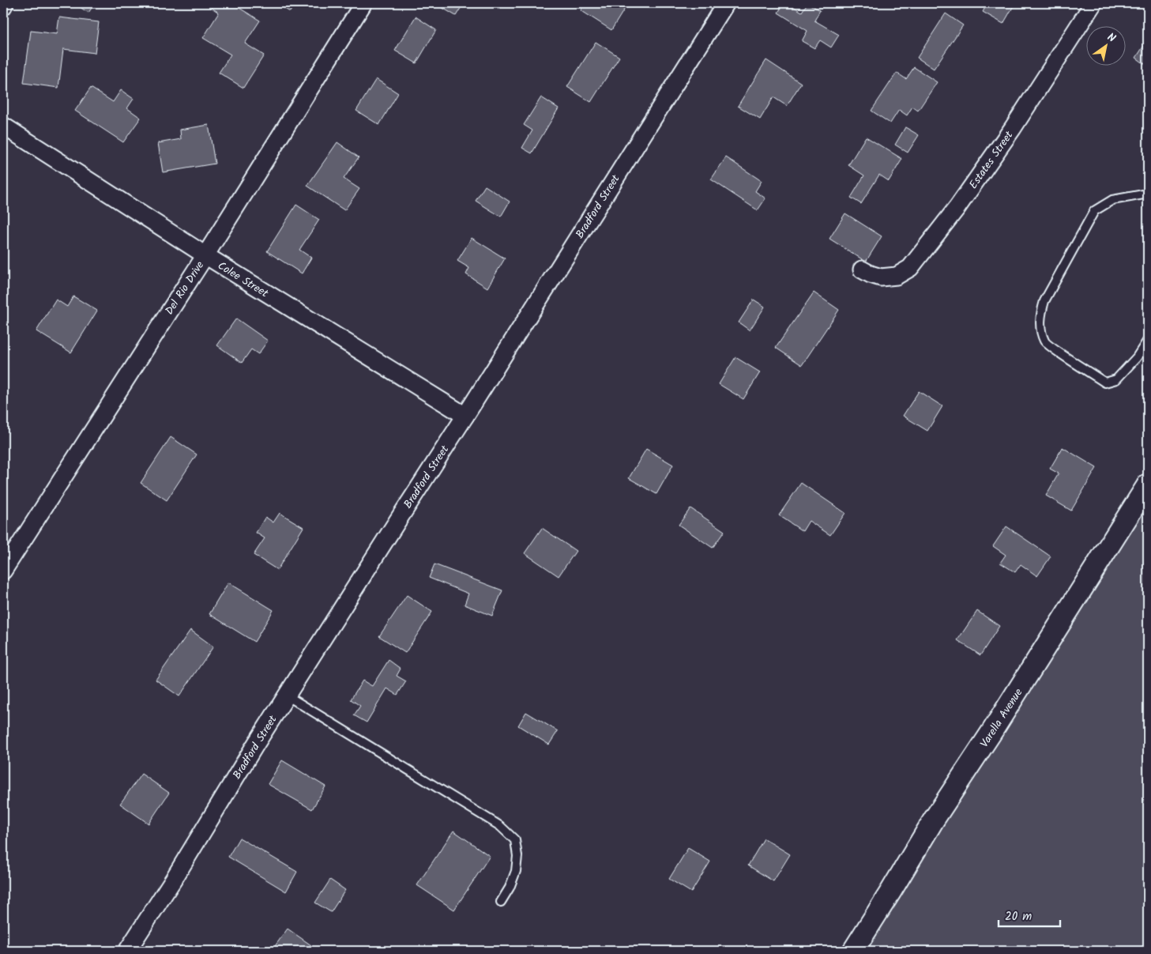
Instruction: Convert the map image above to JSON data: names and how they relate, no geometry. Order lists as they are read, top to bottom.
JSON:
{
  "streets": {
    "street": [
      "Estates Street",
      "Bradford Street",
      "Colee Street",
      "Del Rio Drive",
      "Varella Avenue"
    ]
  },
  "crossings": [
    ["Bradford Street", "Colee Street"],
    ["Colee Street", "Del Rio Drive"]
  ],
  "scale_bar": "20 m",
  "north": "top right"
}
